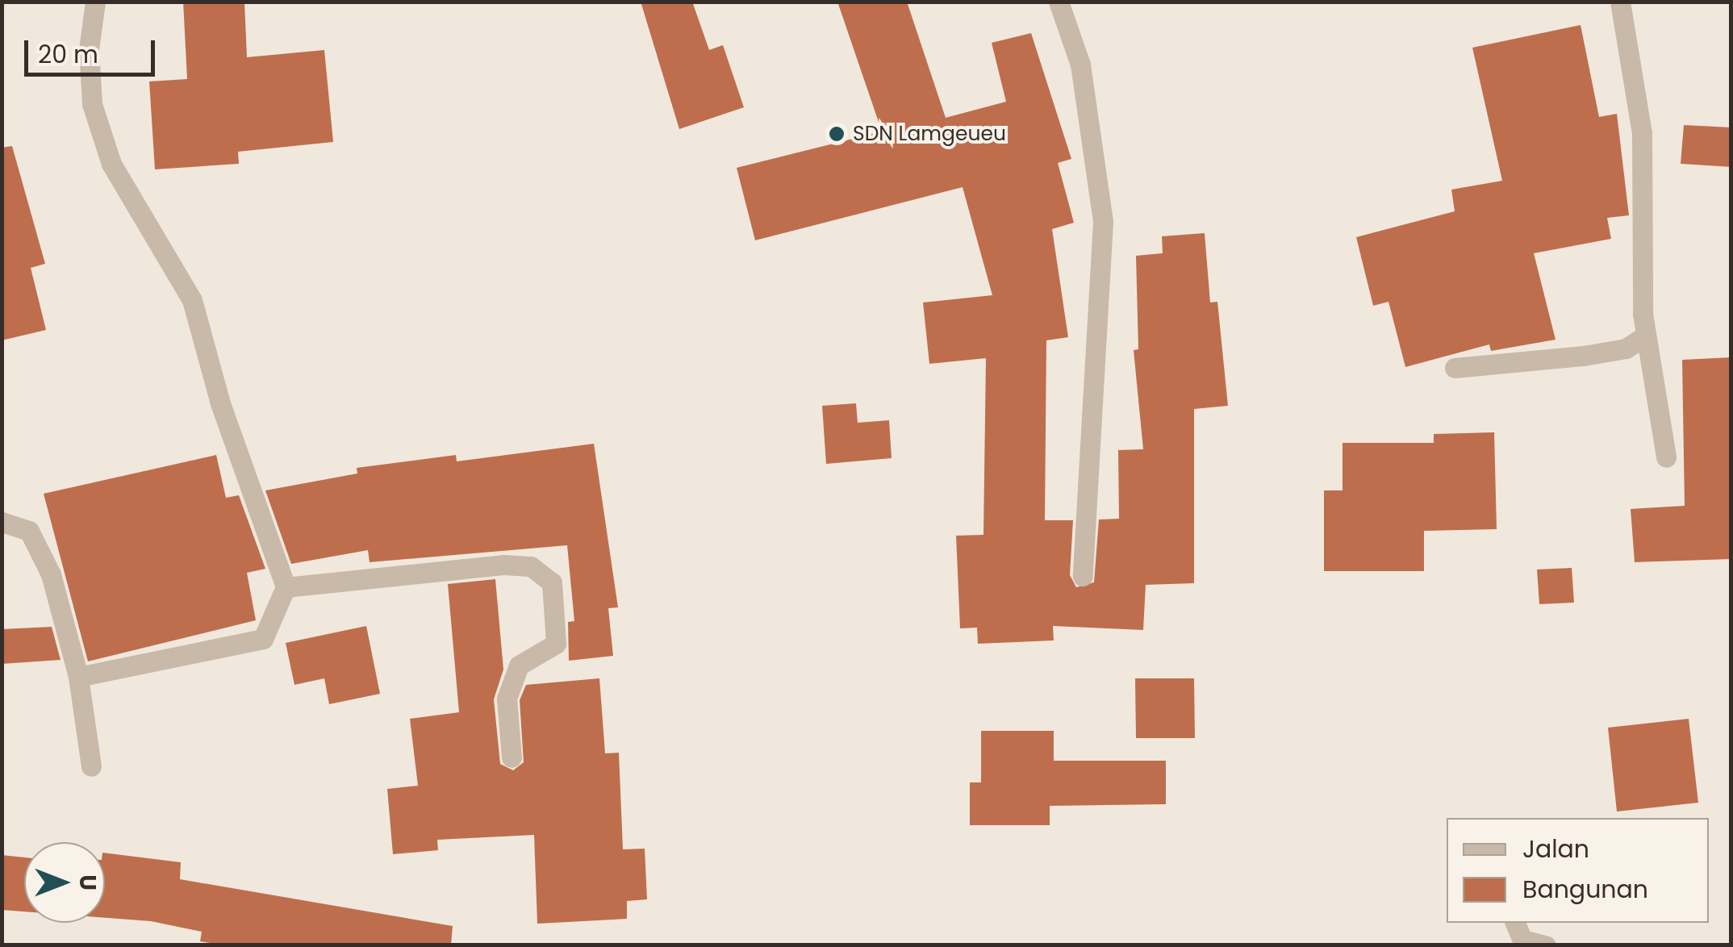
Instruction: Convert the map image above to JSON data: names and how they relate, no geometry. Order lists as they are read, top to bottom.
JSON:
{
  "places": ["SDN Lamgeueu"],
  "legend": ["Jalan", "Bangunan"],
  "scale_bar": "20 m",
  "north": "right"
}
